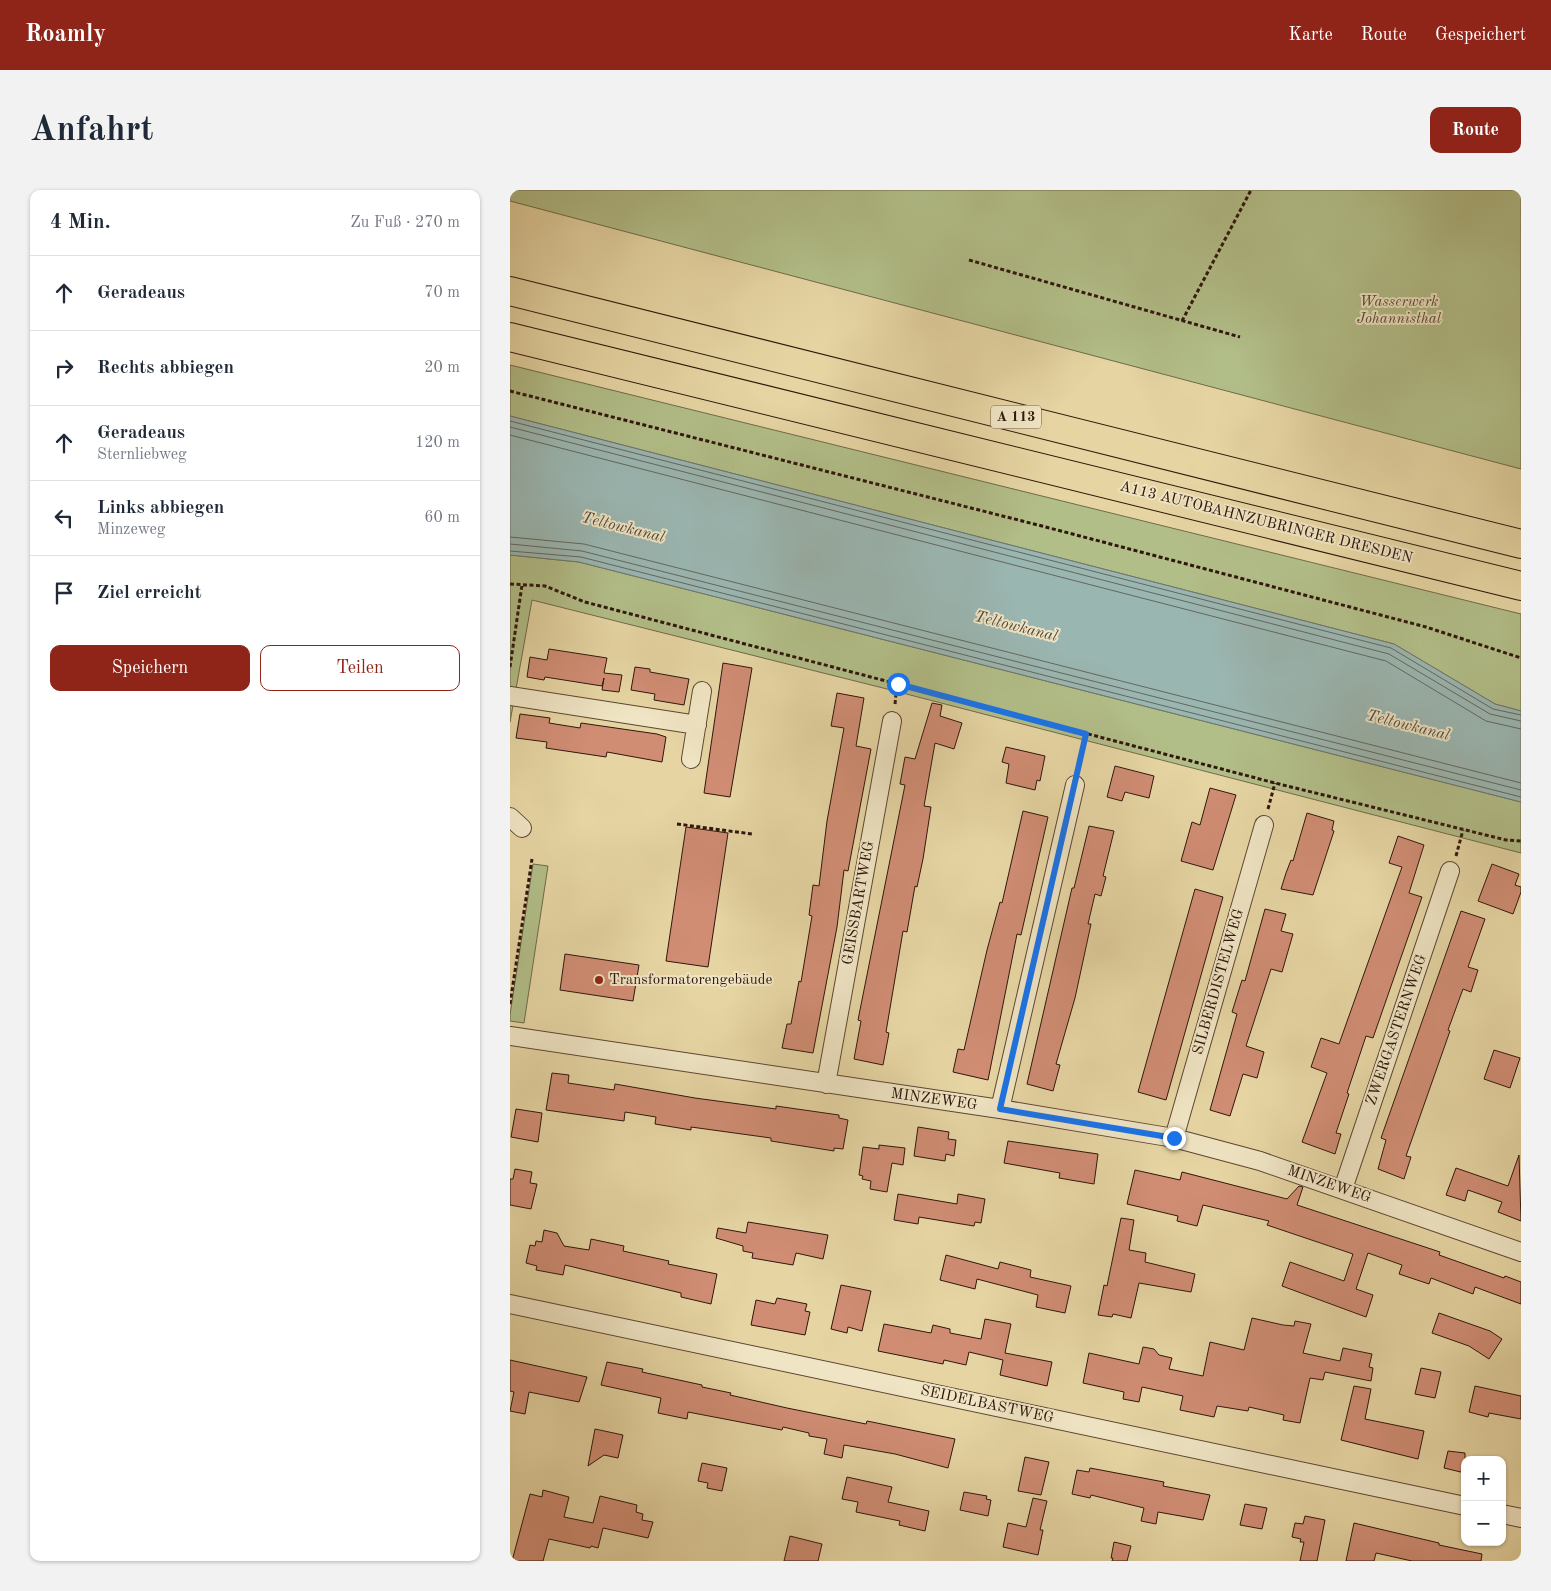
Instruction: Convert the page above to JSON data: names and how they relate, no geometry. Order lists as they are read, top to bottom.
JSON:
{
  "streets": {
    "highway": ["A 113", "A113 AUTOBAHNZUBRINGER DRESDEN"],
    "street": [
      "GEISSBARTWEG",
      "SILBERDISTELWEG",
      "ZWERGASTERNWEG",
      "MINZEWEG",
      "SEIDELBASTWEG"
    ]
  },
  "crossings": [
    ["GEISSBARTWEG", "MINZEWEG"],
    ["SILBERDISTELWEG", "MINZEWEG"],
    ["ZWERGASTERNWEG", "MINZEWEG"]
  ],
  "water": ["Teltowkanal"],
  "parks": ["Wasserwerk Johannisthal"],
  "places": ["Transformatorengebäude"],
  "page": {
    "header": "Roamly",
    "nav": ["Karte", "Route", "Gespeichert"],
    "buttons": [
      "Route",
      ["Speichern", "Teilen"]
    ],
    "title": "Anfahrt",
    "heading": ["4 Min.", "Zu Fuß · 270 m"],
    "list": [
      ["Geradeaus", "70 m"],
      ["Rechts abbiegen", "20 m"],
      ["Geradeaus", "Sternliebweg", "120 m"],
      ["Links abbiegen", "Minzeweg", "60 m"],
      "Ziel erreicht"
    ],
    "map_buttons": ["+", "−"]
  }
}
